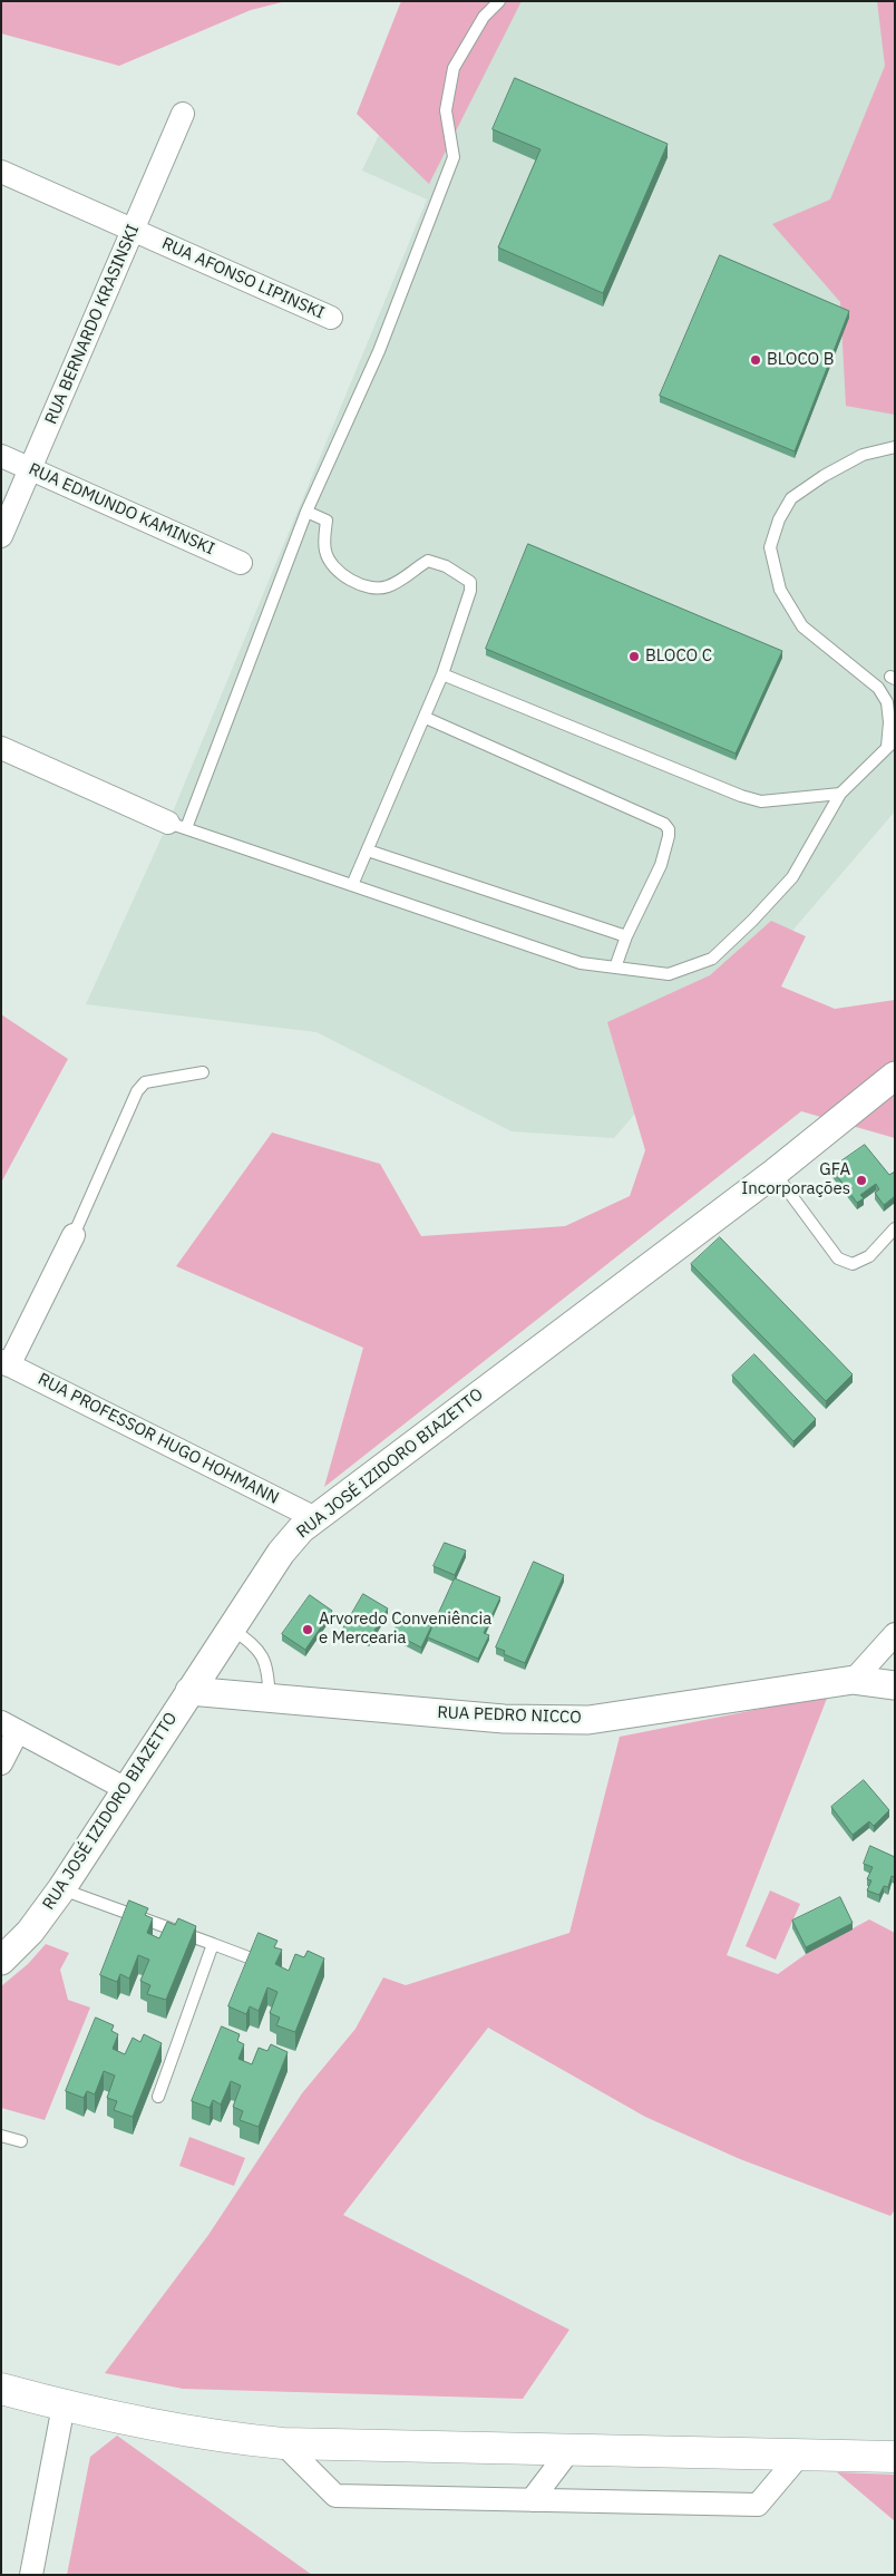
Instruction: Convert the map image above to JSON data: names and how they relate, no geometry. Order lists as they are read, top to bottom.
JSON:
{
  "streets": {
    "street": [
      "RUA AFONSO LIPINSKI",
      "RUA BERNARDO KRASINSKI",
      "RUA EDMUNDO KAMINSKI",
      "RUA PROFESSOR HUGO HOHMANN",
      "RUA JOSÉ IZIDORO BIAZETTO",
      "RUA PEDRO NICCO"
    ]
  },
  "crossings": [
    ["RUA AFONSO LIPINSKI", "RUA BERNARDO KRASINSKI"],
    ["RUA BERNARDO KRASINSKI", "RUA EDMUNDO KAMINSKI"],
    ["RUA PROFESSOR HUGO HOHMANN", "RUA JOSÉ IZIDORO BIAZETTO"],
    ["RUA JOSÉ IZIDORO BIAZETTO", "RUA PEDRO NICCO"]
  ],
  "places": [
    "BLOCO B",
    "BLOCO C",
    "GFA Incorporações",
    "Arvoredo Conveniência e Mercearia"
  ]
}
